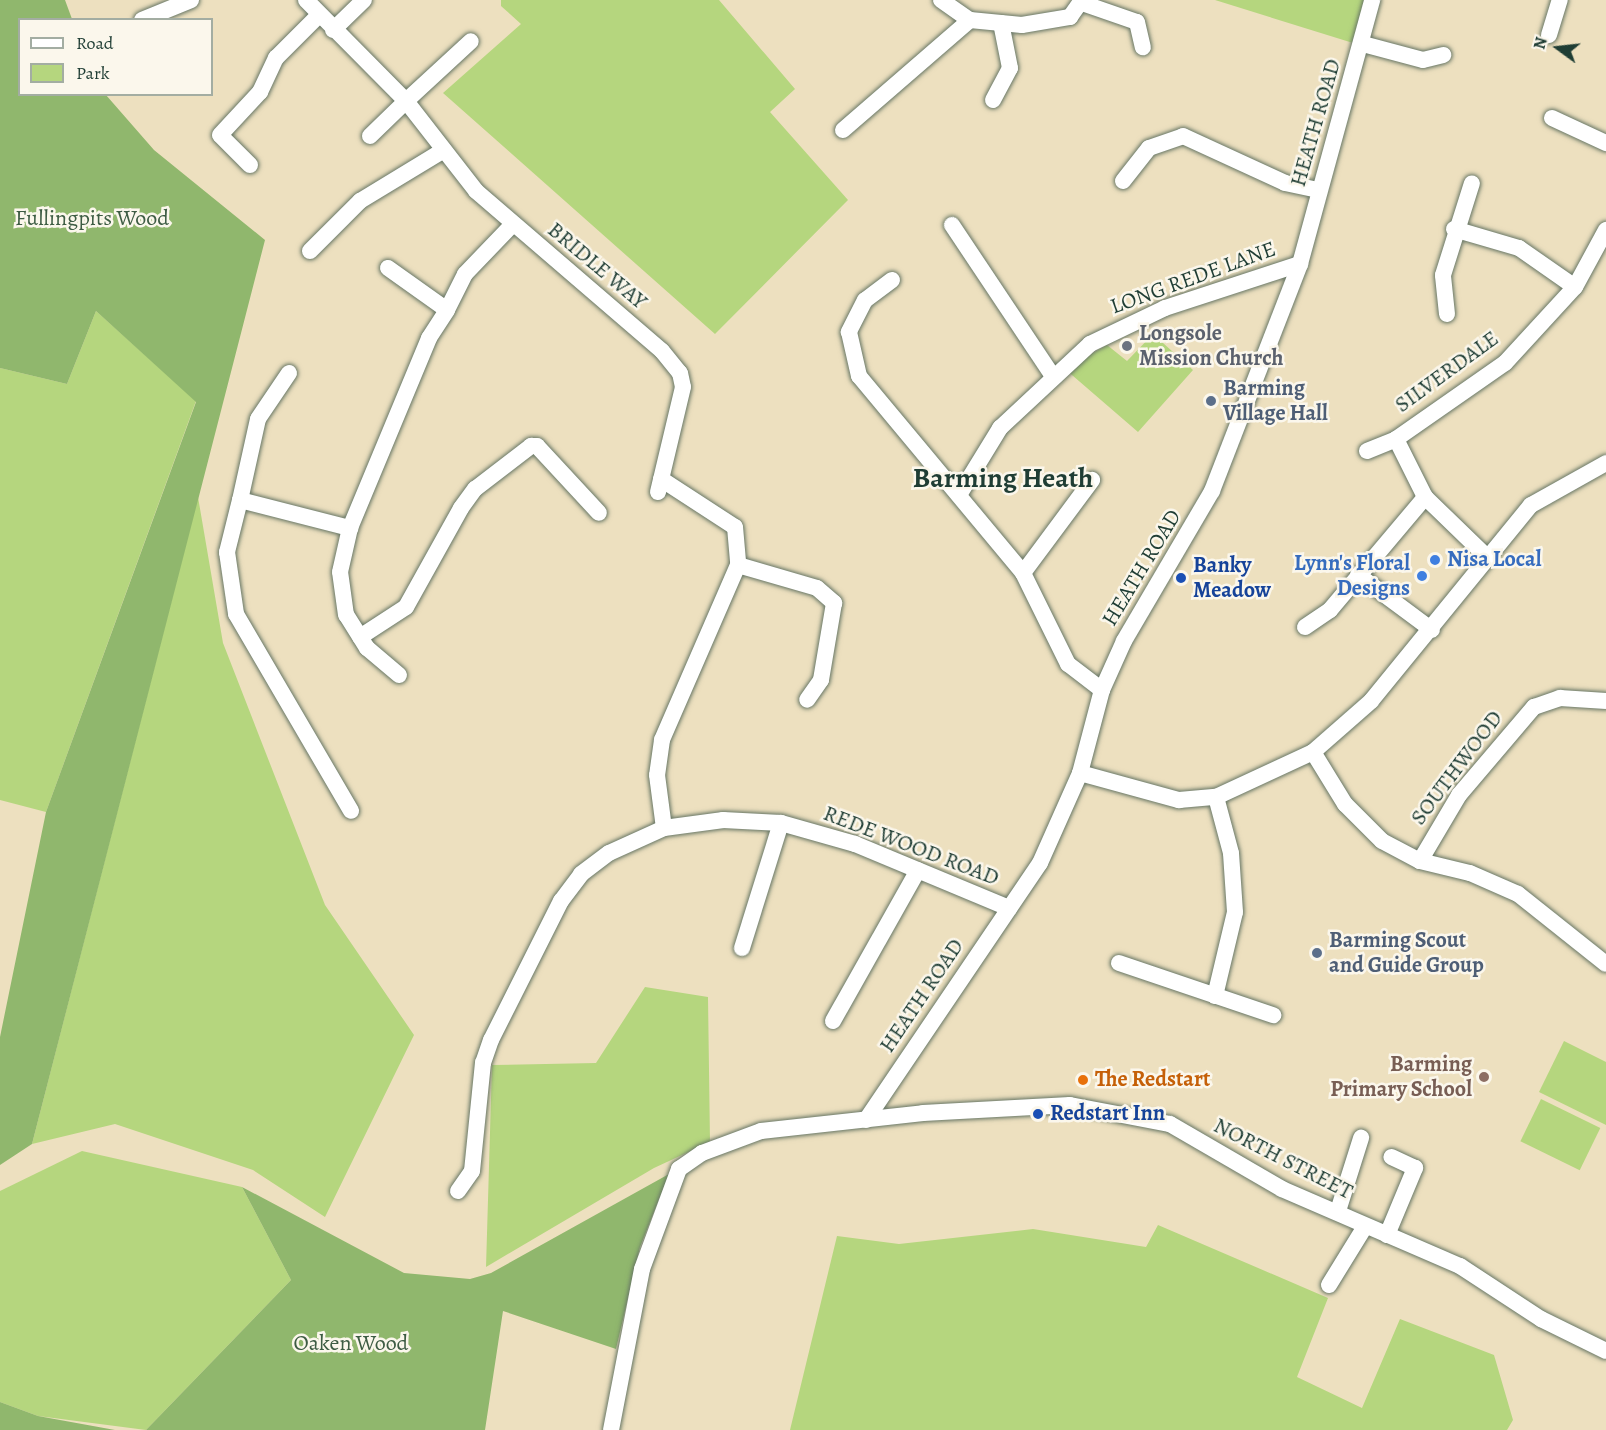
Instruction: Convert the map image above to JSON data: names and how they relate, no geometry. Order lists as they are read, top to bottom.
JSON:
{
  "streets": {
    "street": [
      "HEATH ROAD",
      "BRIDLE WAY",
      "LONG REDE LANE",
      "SILVERDALE",
      "SOUTHWOOD",
      "REDE WOOD ROAD",
      "NORTH STREET"
    ]
  },
  "crossings": [
    ["HEATH ROAD", "LONG REDE LANE"],
    ["HEATH ROAD", "REDE WOOD ROAD"],
    ["HEATH ROAD", "NORTH STREET"]
  ],
  "districts": ["Barming Heath"],
  "parks": ["Fullingpits Wood", "Oaken Wood"],
  "places": [
    "Longsole Mission Church",
    "Barming Village Hall",
    "Nisa Local",
    "Lynn's Floral Designs",
    "Banky Meadow",
    "Barming Scout and Guide Group",
    "Barming Primary School",
    "The Redstart",
    "Redstart Inn"
  ],
  "legend": ["Road", "Park"],
  "north": "left"
}
